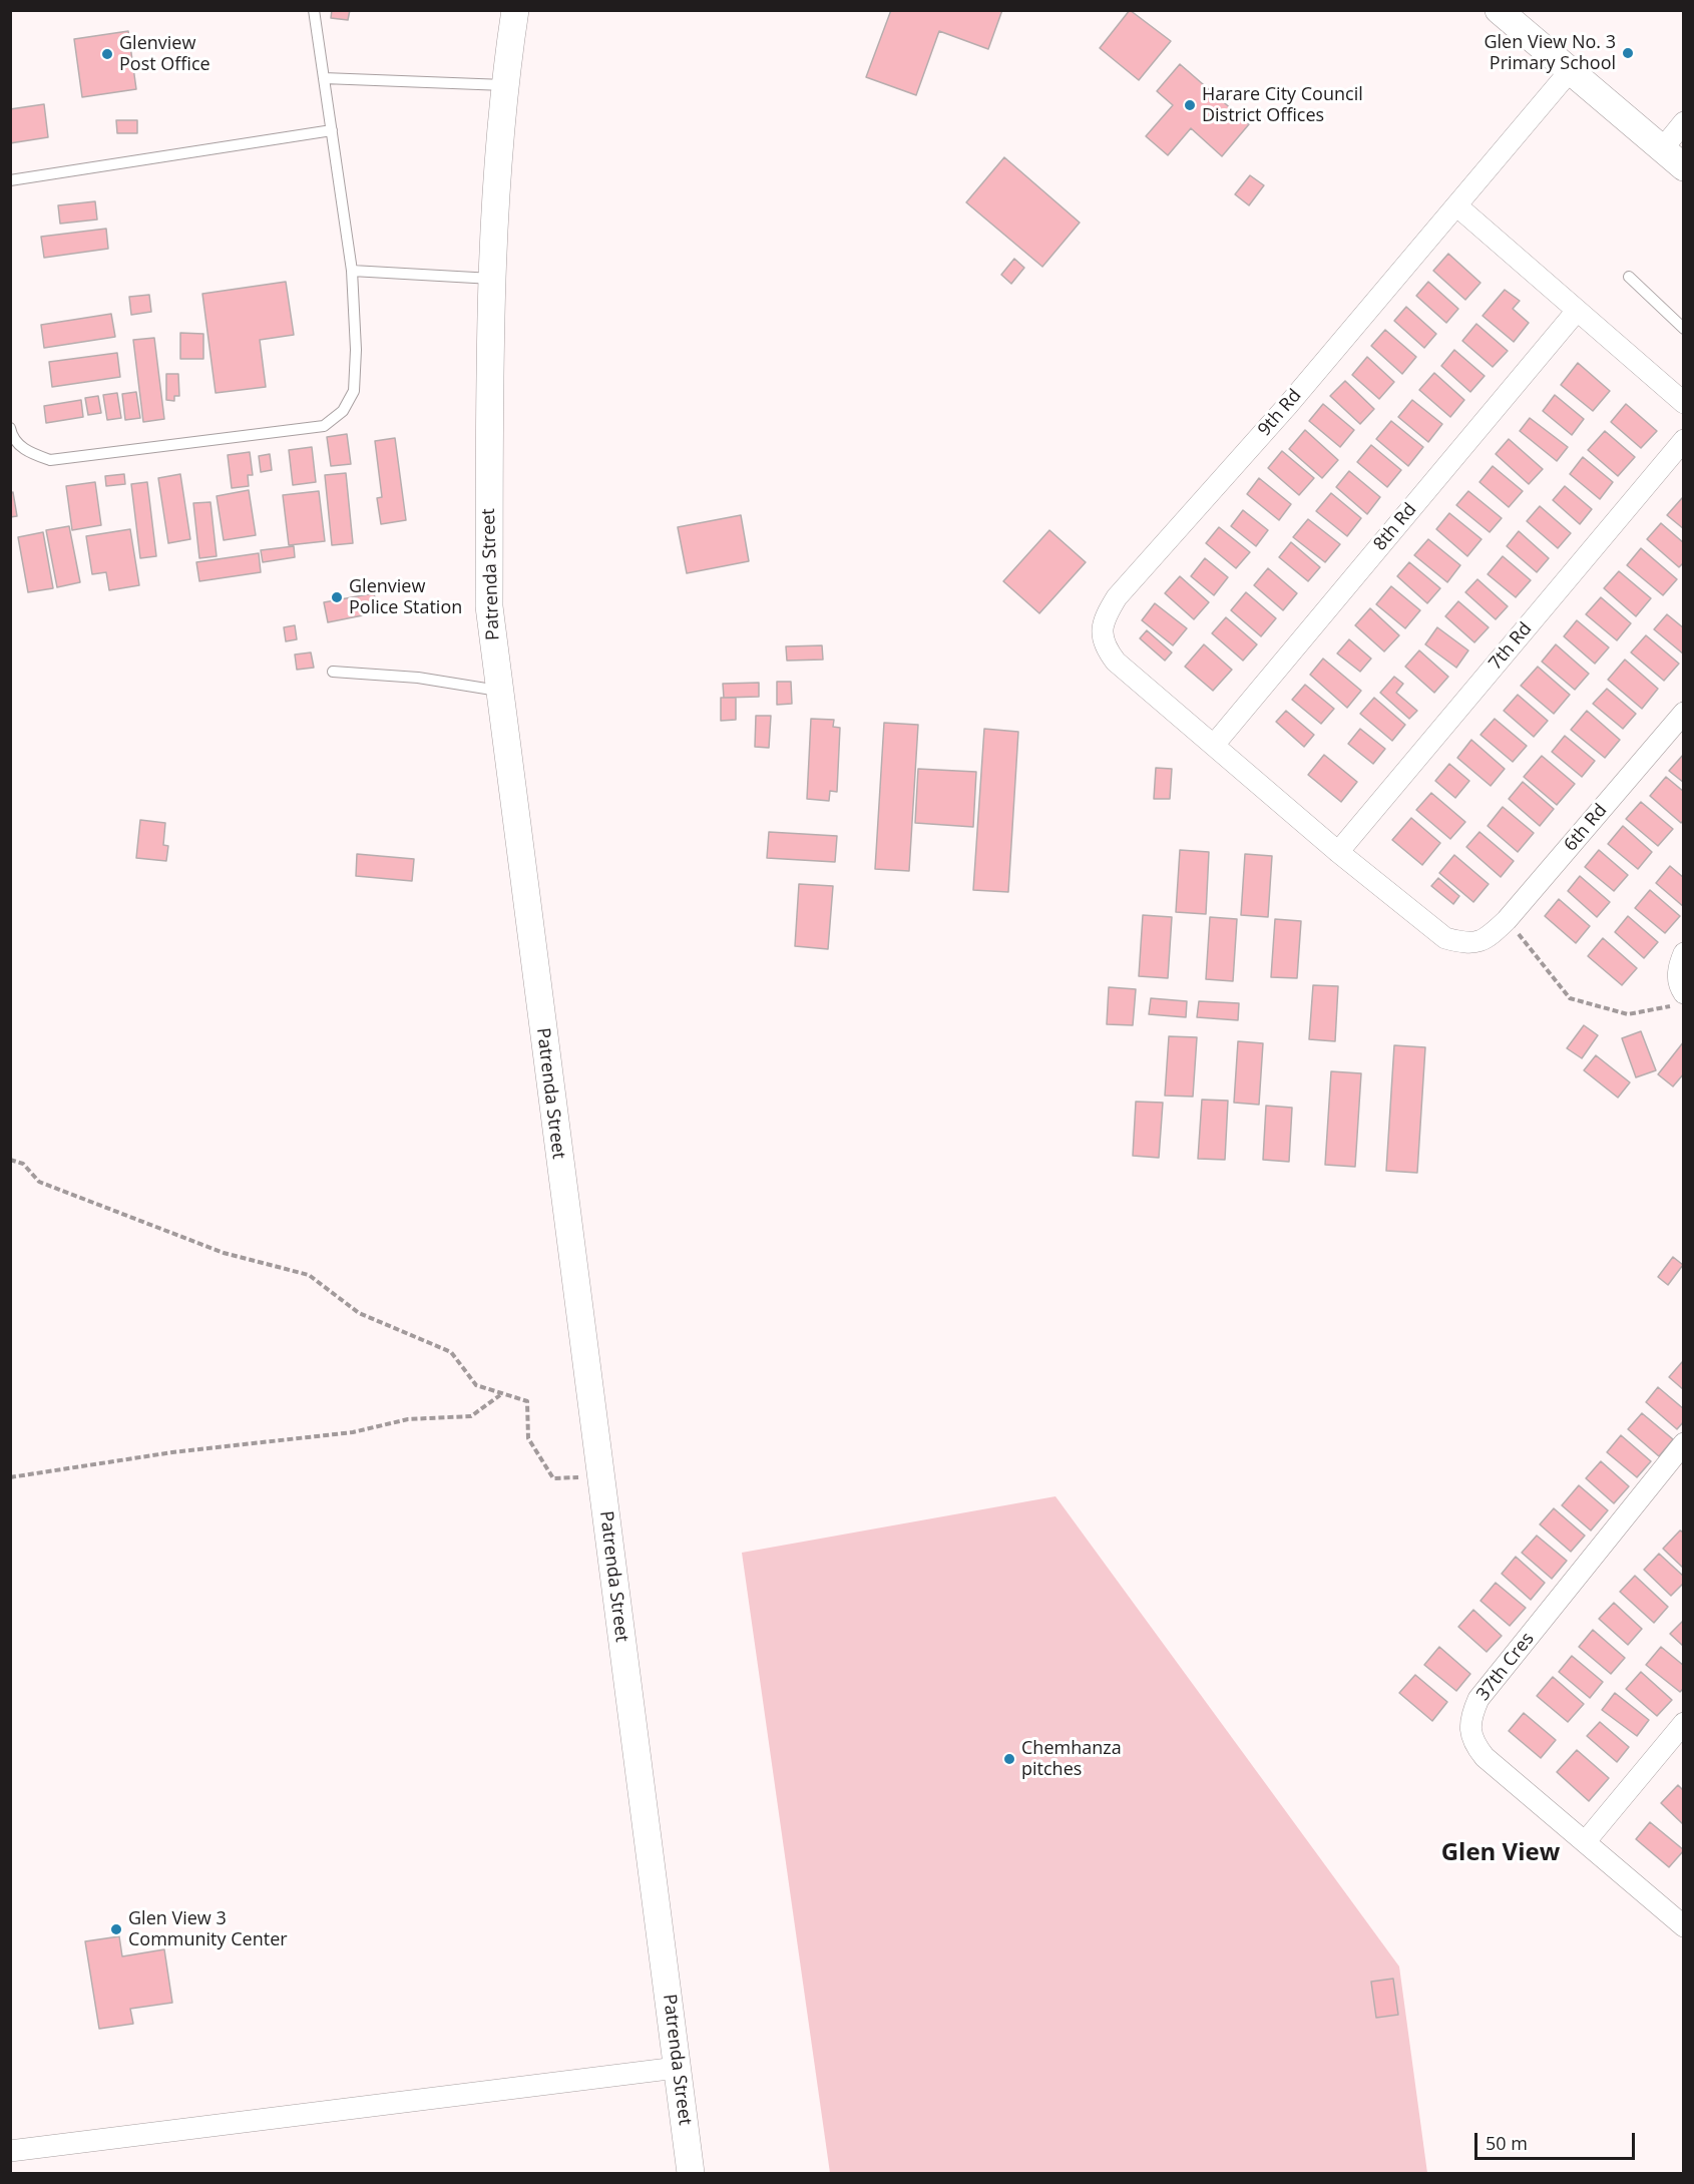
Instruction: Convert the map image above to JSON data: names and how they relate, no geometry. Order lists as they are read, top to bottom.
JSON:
{
  "streets": {
    "street": [
      "9th Rd",
      "8th Rd",
      "Patrenda Street",
      "7th Rd",
      "6th Rd",
      "37th Cres"
    ]
  },
  "crossings": [
    ["9th Rd", "8th Rd"],
    ["7th Rd", "6th Rd"]
  ],
  "districts": ["Glen View"],
  "places": [
    "Glen View No. 3 Primary School",
    "Glenview Post Office",
    "Harare City Council District Offices",
    "Glenview Police Station",
    "Chemhanza pitches",
    "Glen View 3 Community Center"
  ],
  "scale_bar": "50 m"
}
